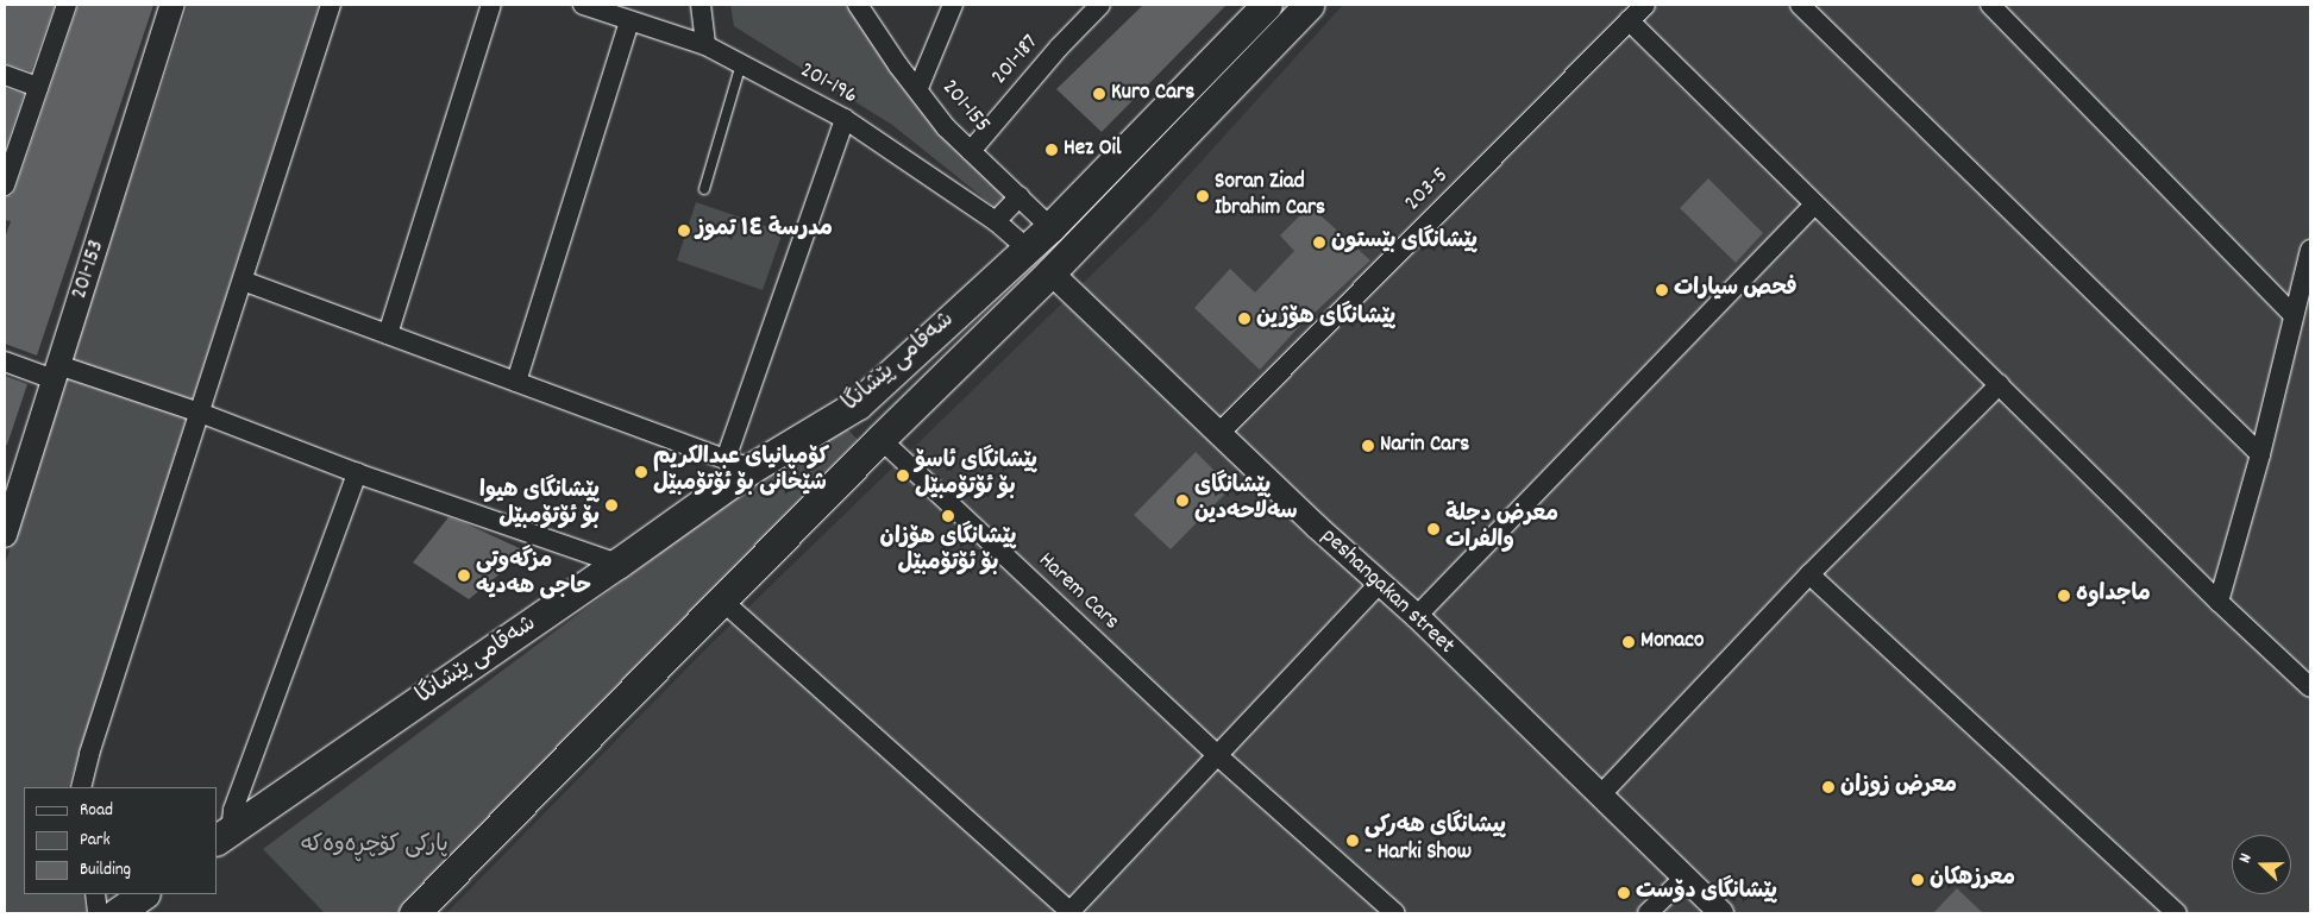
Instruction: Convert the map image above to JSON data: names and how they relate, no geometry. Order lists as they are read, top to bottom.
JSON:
{
  "streets": {
    "main road": ["شەقامی پێشانگا"],
    "street": [
      "201-187",
      "201-196",
      "201-155",
      "203-5",
      "201-153",
      "Harem Cars",
      "peshangakan street"
    ]
  },
  "crossings": [
    ["201-187", "201-155"],
    ["201-196", "شەقامی پێشانگا"],
    ["201-155", "شەقامی پێشانگا"],
    ["203-5", "peshangakan street"],
    ["شەقامی پێشانگا", "Harem Cars"],
    ["شەقامی پێشانگا", "peshangakan street"]
  ],
  "parks": ["پارکی کۆچڕەوەکە"],
  "places": [
    "Kuro Cars",
    "Hez Oil",
    "Soran Ziad Ibrahim Cars",
    "مدرسة ١٤ تموز",
    "پێشانگای بێستون",
    "فحص سيارات",
    "پێشانگای هۆژین",
    "Narin Cars",
    "کۆمپانیای عبدالكريم شێخانی بۆ ئۆتۆمبێل",
    "پێشانگای ئاسۆ بۆ ئۆتۆمبێل",
    "پێشانگای سەلاحەدین",
    "پێشانگای هیوا بۆ ئۆتۆمبێل",
    "پێشانگای هۆزان بۆ ئۆتۆمبێل",
    "معرض دجلة والفرات",
    "مزگەوتی حاجی هەدیە",
    "ماجداوە",
    "Monaco",
    "معرض زوزان",
    "پیشانگای هەرکی - Harki Show",
    "معرزهكان",
    "پێشانگای دۆست"
  ],
  "legend": ["Road", "Park", "Building"],
  "north": "left"
}
